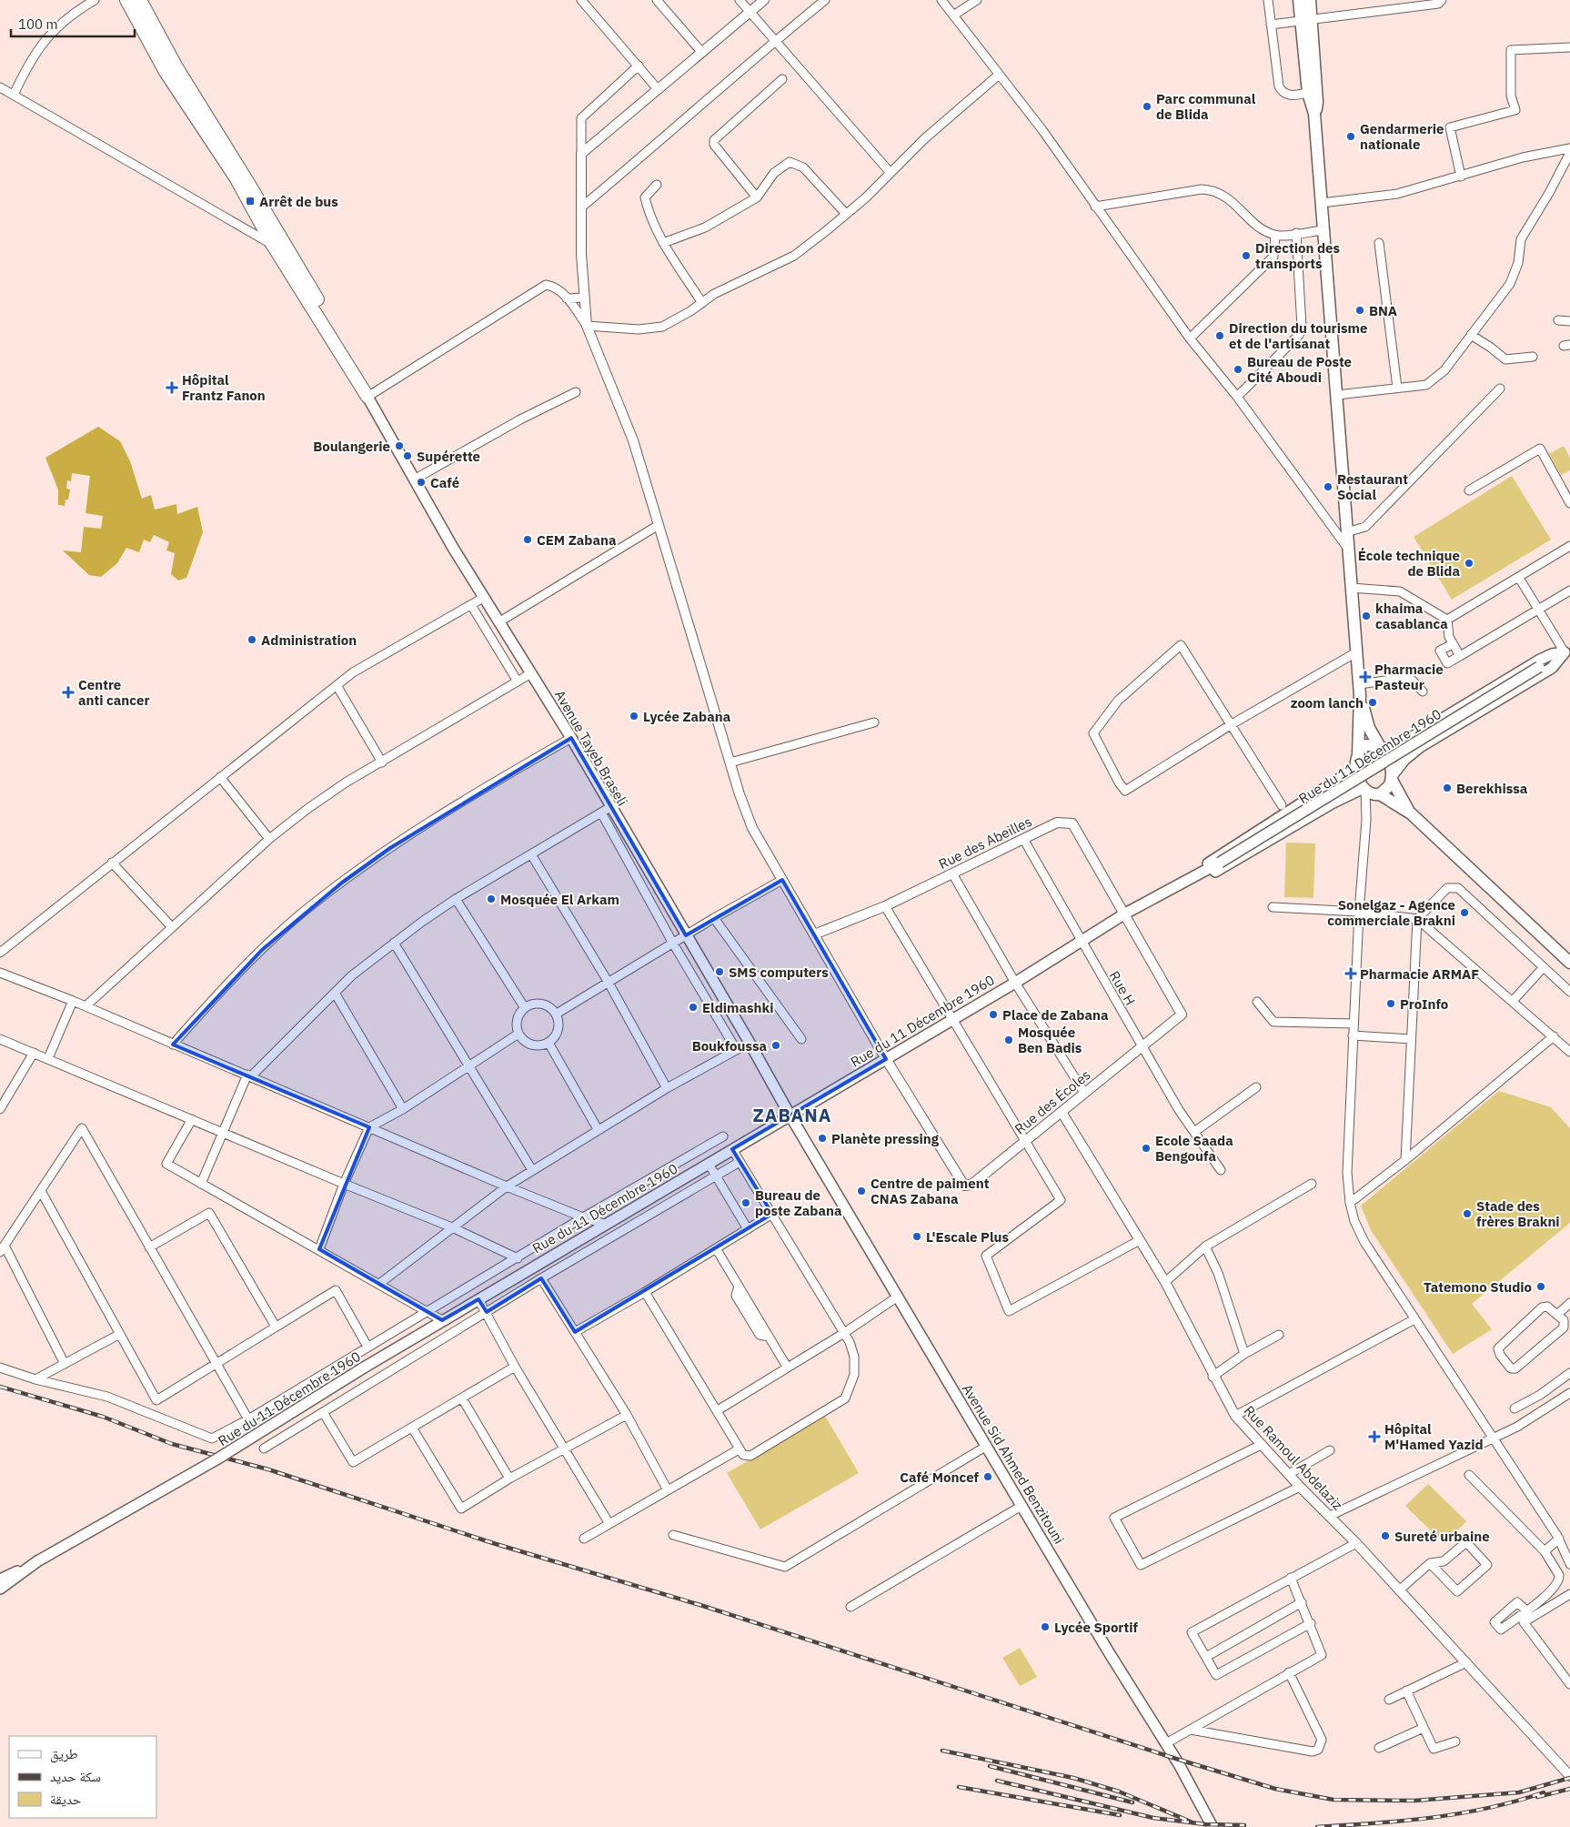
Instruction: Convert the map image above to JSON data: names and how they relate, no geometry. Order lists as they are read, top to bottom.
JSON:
{
  "streets": {
    "main road": ["Avenue Tayeb Braseli", "Rue du 11 Décembre 1960", "Avenue Sid Ahmed Benzitouni"],
    "street": [
      "Rue des Abeilles",
      "Rue H",
      "Rue des Écoles",
      "Rue Ramoul Abdelaziz"
    ]
  },
  "crossings": [
    ["Avenue Tayeb Braseli", "Rue du 11 Décembre 1960"],
    ["Avenue Tayeb Braseli", "Avenue Sid Ahmed Benzitouni"],
    ["Rue du 11 Décembre 1960", "Rue des Abeilles"],
    ["Rue du 11 Décembre 1960", "Rue H"],
    ["Rue du 11 Décembre 1960", "Rue des Écoles"],
    ["Rue du 11 Décembre 1960", "Avenue Sid Ahmed Benzitouni"],
    ["Rue des Abeilles", "Rue H"],
    ["Rue des Abeilles", "Rue des Écoles"],
    ["Rue H", "Rue des Écoles"],
    ["Rue des Écoles", "Rue Ramoul Abdelaziz"]
  ],
  "districts": ["ZABANA"],
  "places": {
    "other": [
      "Parc communal de Blida",
      "Gendarmerie nationale",
      "Direction des transports",
      "BNA",
      "Direction du tourisme et de l'artisanat",
      "Bureau de Poste Cité Aboudi",
      "Boulangerie",
      "Supérette",
      "Café",
      "Restaurant Social",
      "CEM Zabana",
      "École technique de Blida",
      "khaima casablanca",
      "Administration",
      "zoom lanch",
      "Lycée Zabana",
      "Berekhissa",
      "Mosquée El Arkam",
      "Sonelgaz - Agence commerciale Brakni",
      "SMS computers",
      "ProInfo",
      "Eldimashki",
      "Place de Zabana",
      "Mosquée Ben Badis",
      "Boukfoussa",
      "Planète pressing",
      "Ecole Saada Bengoufa",
      "Centre de paiment CNAS Zabana",
      "Bureau de poste Zabana",
      "Stade des frères Brakni",
      "L'Escale Plus",
      "Tatemono Studio",
      "Café Moncef",
      "Sureté urbaine",
      "Lycée Sportif"
    ],
    "transit": ["Arrêt de bus"],
    "health": [
      "Hôpital Frantz Fanon",
      "Pharmacie Pasteur",
      "Centre anti cancer",
      "Pharmacie ARMAF",
      "Hôpital M'Hamed Yazid"
    ]
  },
  "legend": ["طريق", "سكة حديد", "حديقة"],
  "scale_bar": "100 m"
}
